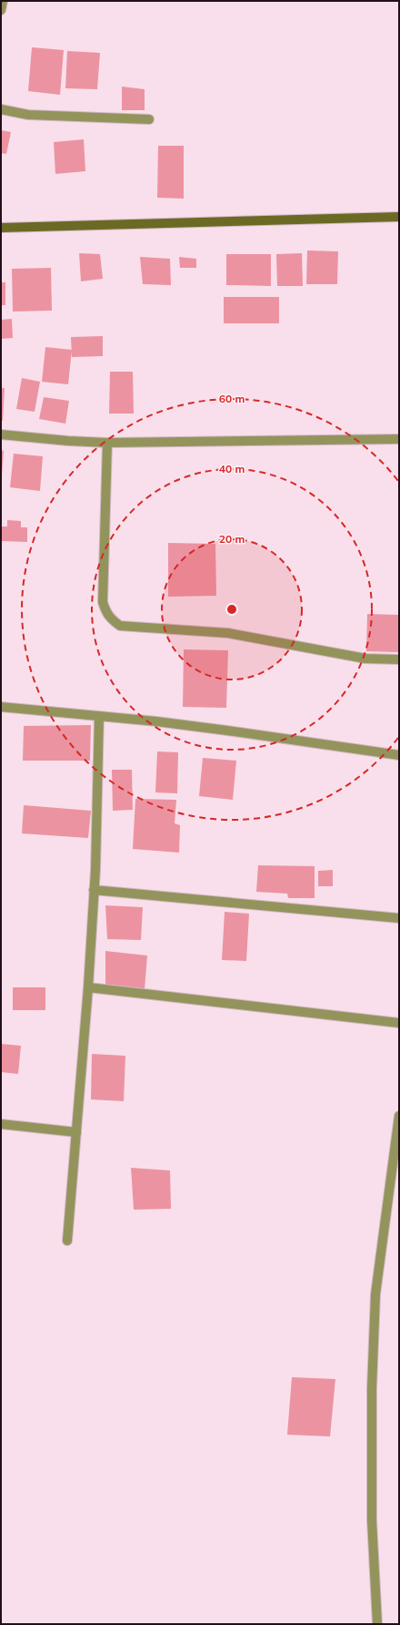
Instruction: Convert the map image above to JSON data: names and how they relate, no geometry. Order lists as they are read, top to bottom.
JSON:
{
  "rings": ["60 m", "40 m", "20 m"]
}
